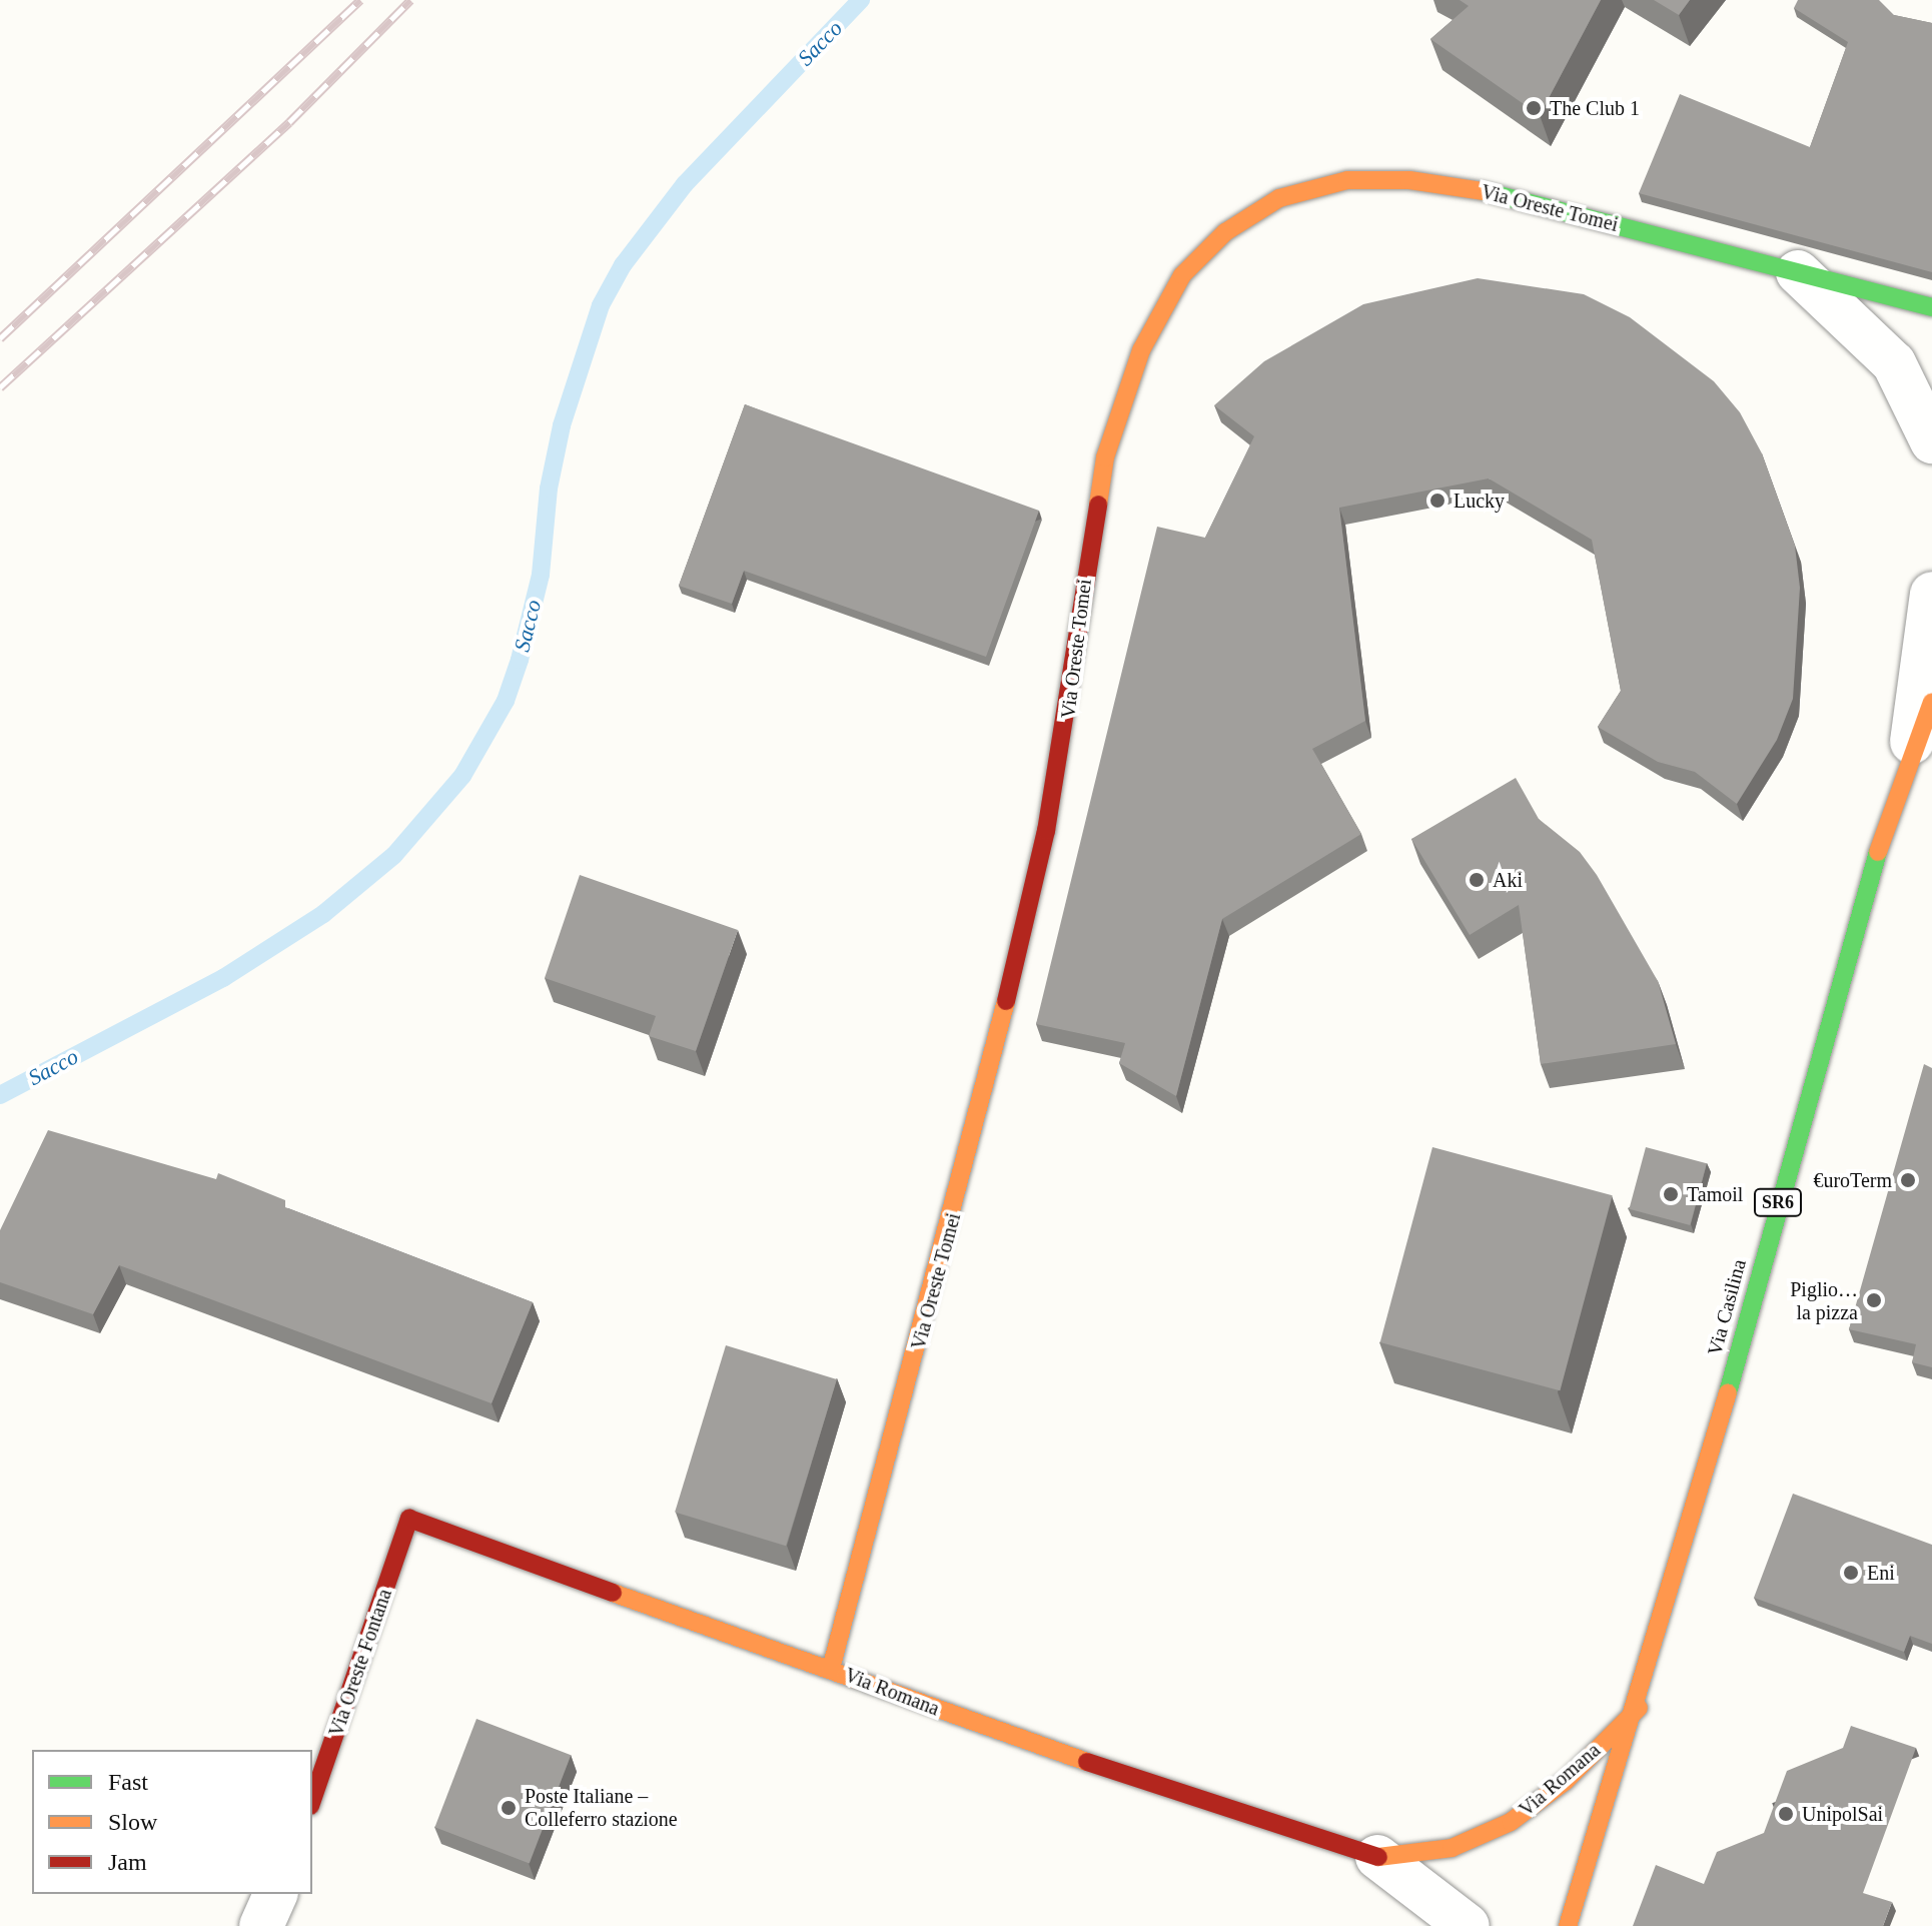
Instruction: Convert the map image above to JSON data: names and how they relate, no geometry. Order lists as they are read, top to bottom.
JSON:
{
  "streets": {
    "street": [
      "Via Oreste Tomei",
      "SR6",
      "Via Casilina",
      "Via Oreste Fontana",
      "Via Romana"
    ]
  },
  "crossings": [
    ["Via Oreste Tomei", "Via Romana"],
    ["Via Casilina", "Via Romana"],
    ["Via Oreste Fontana", "Via Romana"]
  ],
  "water": ["Sacco"],
  "places": [
    "The Club 1",
    "Lucky",
    "Aki",
    "€uroTerm",
    "Tamoil",
    "Piglio… la pizza",
    "Eni",
    "Poste Italiane – Colleferro stazione",
    "UnipolSai"
  ],
  "legend": ["Fast", "Slow", "Jam"]
}
